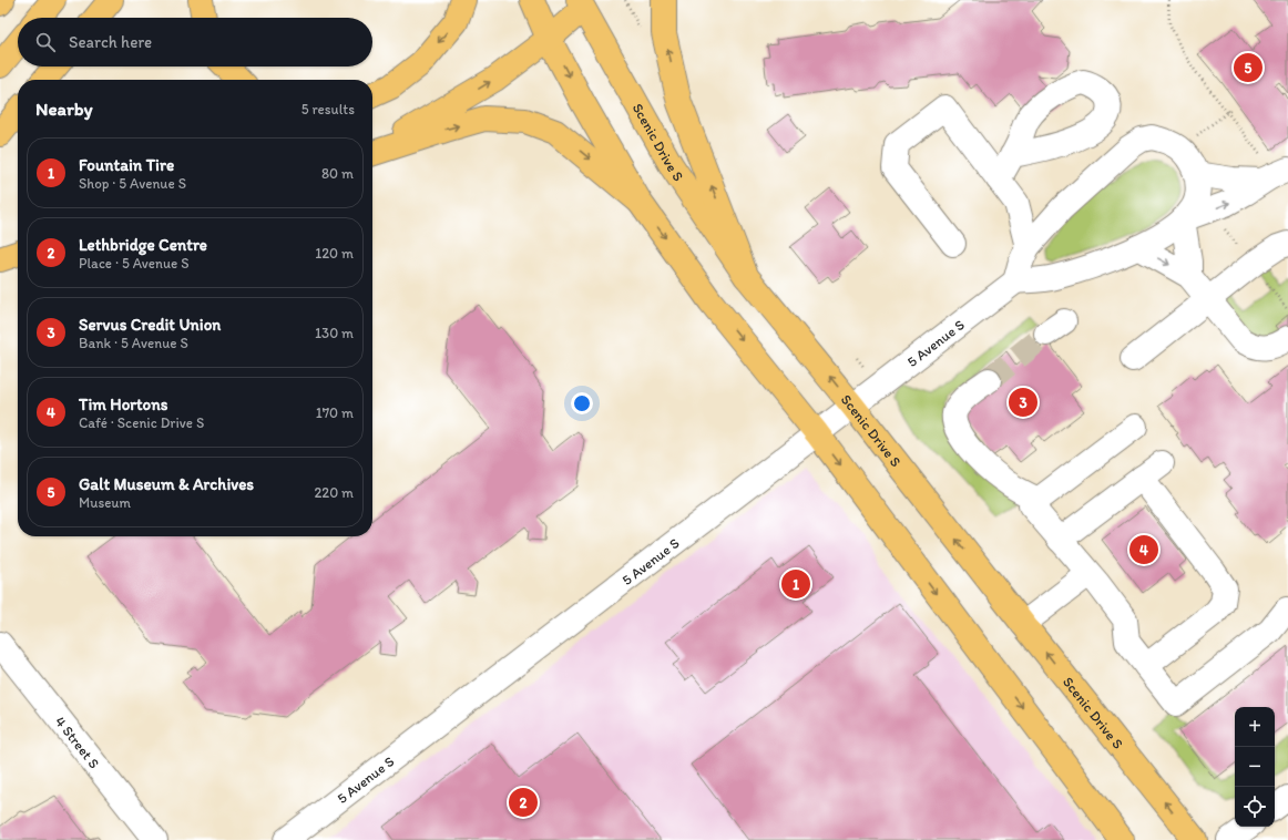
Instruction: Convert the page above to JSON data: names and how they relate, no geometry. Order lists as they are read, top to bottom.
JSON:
{
  "streets": {
    "main road": ["Scenic Drive S"],
    "street": ["5 Avenue S", "4 Street S"]
  },
  "crossings": [
    ["Scenic Drive S", "5 Avenue S"]
  ],
  "page": {
    "search": "Search here",
    "pins": [
      "5",
      "3",
      "4",
      "1",
      "2"
    ],
    "heading": ["Nearby", "5 results"],
    "list": [
      {
        "mark": "1",
        "name": "Fountain Tire",
        "note": "Shop · 5 Avenue S",
        "value": "80 m"
      },
      {
        "mark": "2",
        "name": "Lethbridge Centre",
        "note": "Place · 5 Avenue S",
        "value": "120 m"
      },
      {
        "mark": "3",
        "name": "Servus Credit Union",
        "note": "Bank · 5 Avenue S",
        "value": "130 m"
      },
      {
        "mark": "4",
        "name": "Tim Hortons",
        "note": "Café · Scenic Drive S",
        "value": "170 m"
      },
      {
        "mark": "5",
        "name": "Galt Museum & Archives",
        "note": "Museum",
        "value": "220 m"
      }
    ],
    "map_buttons": ["+", "−"]
  }
}
